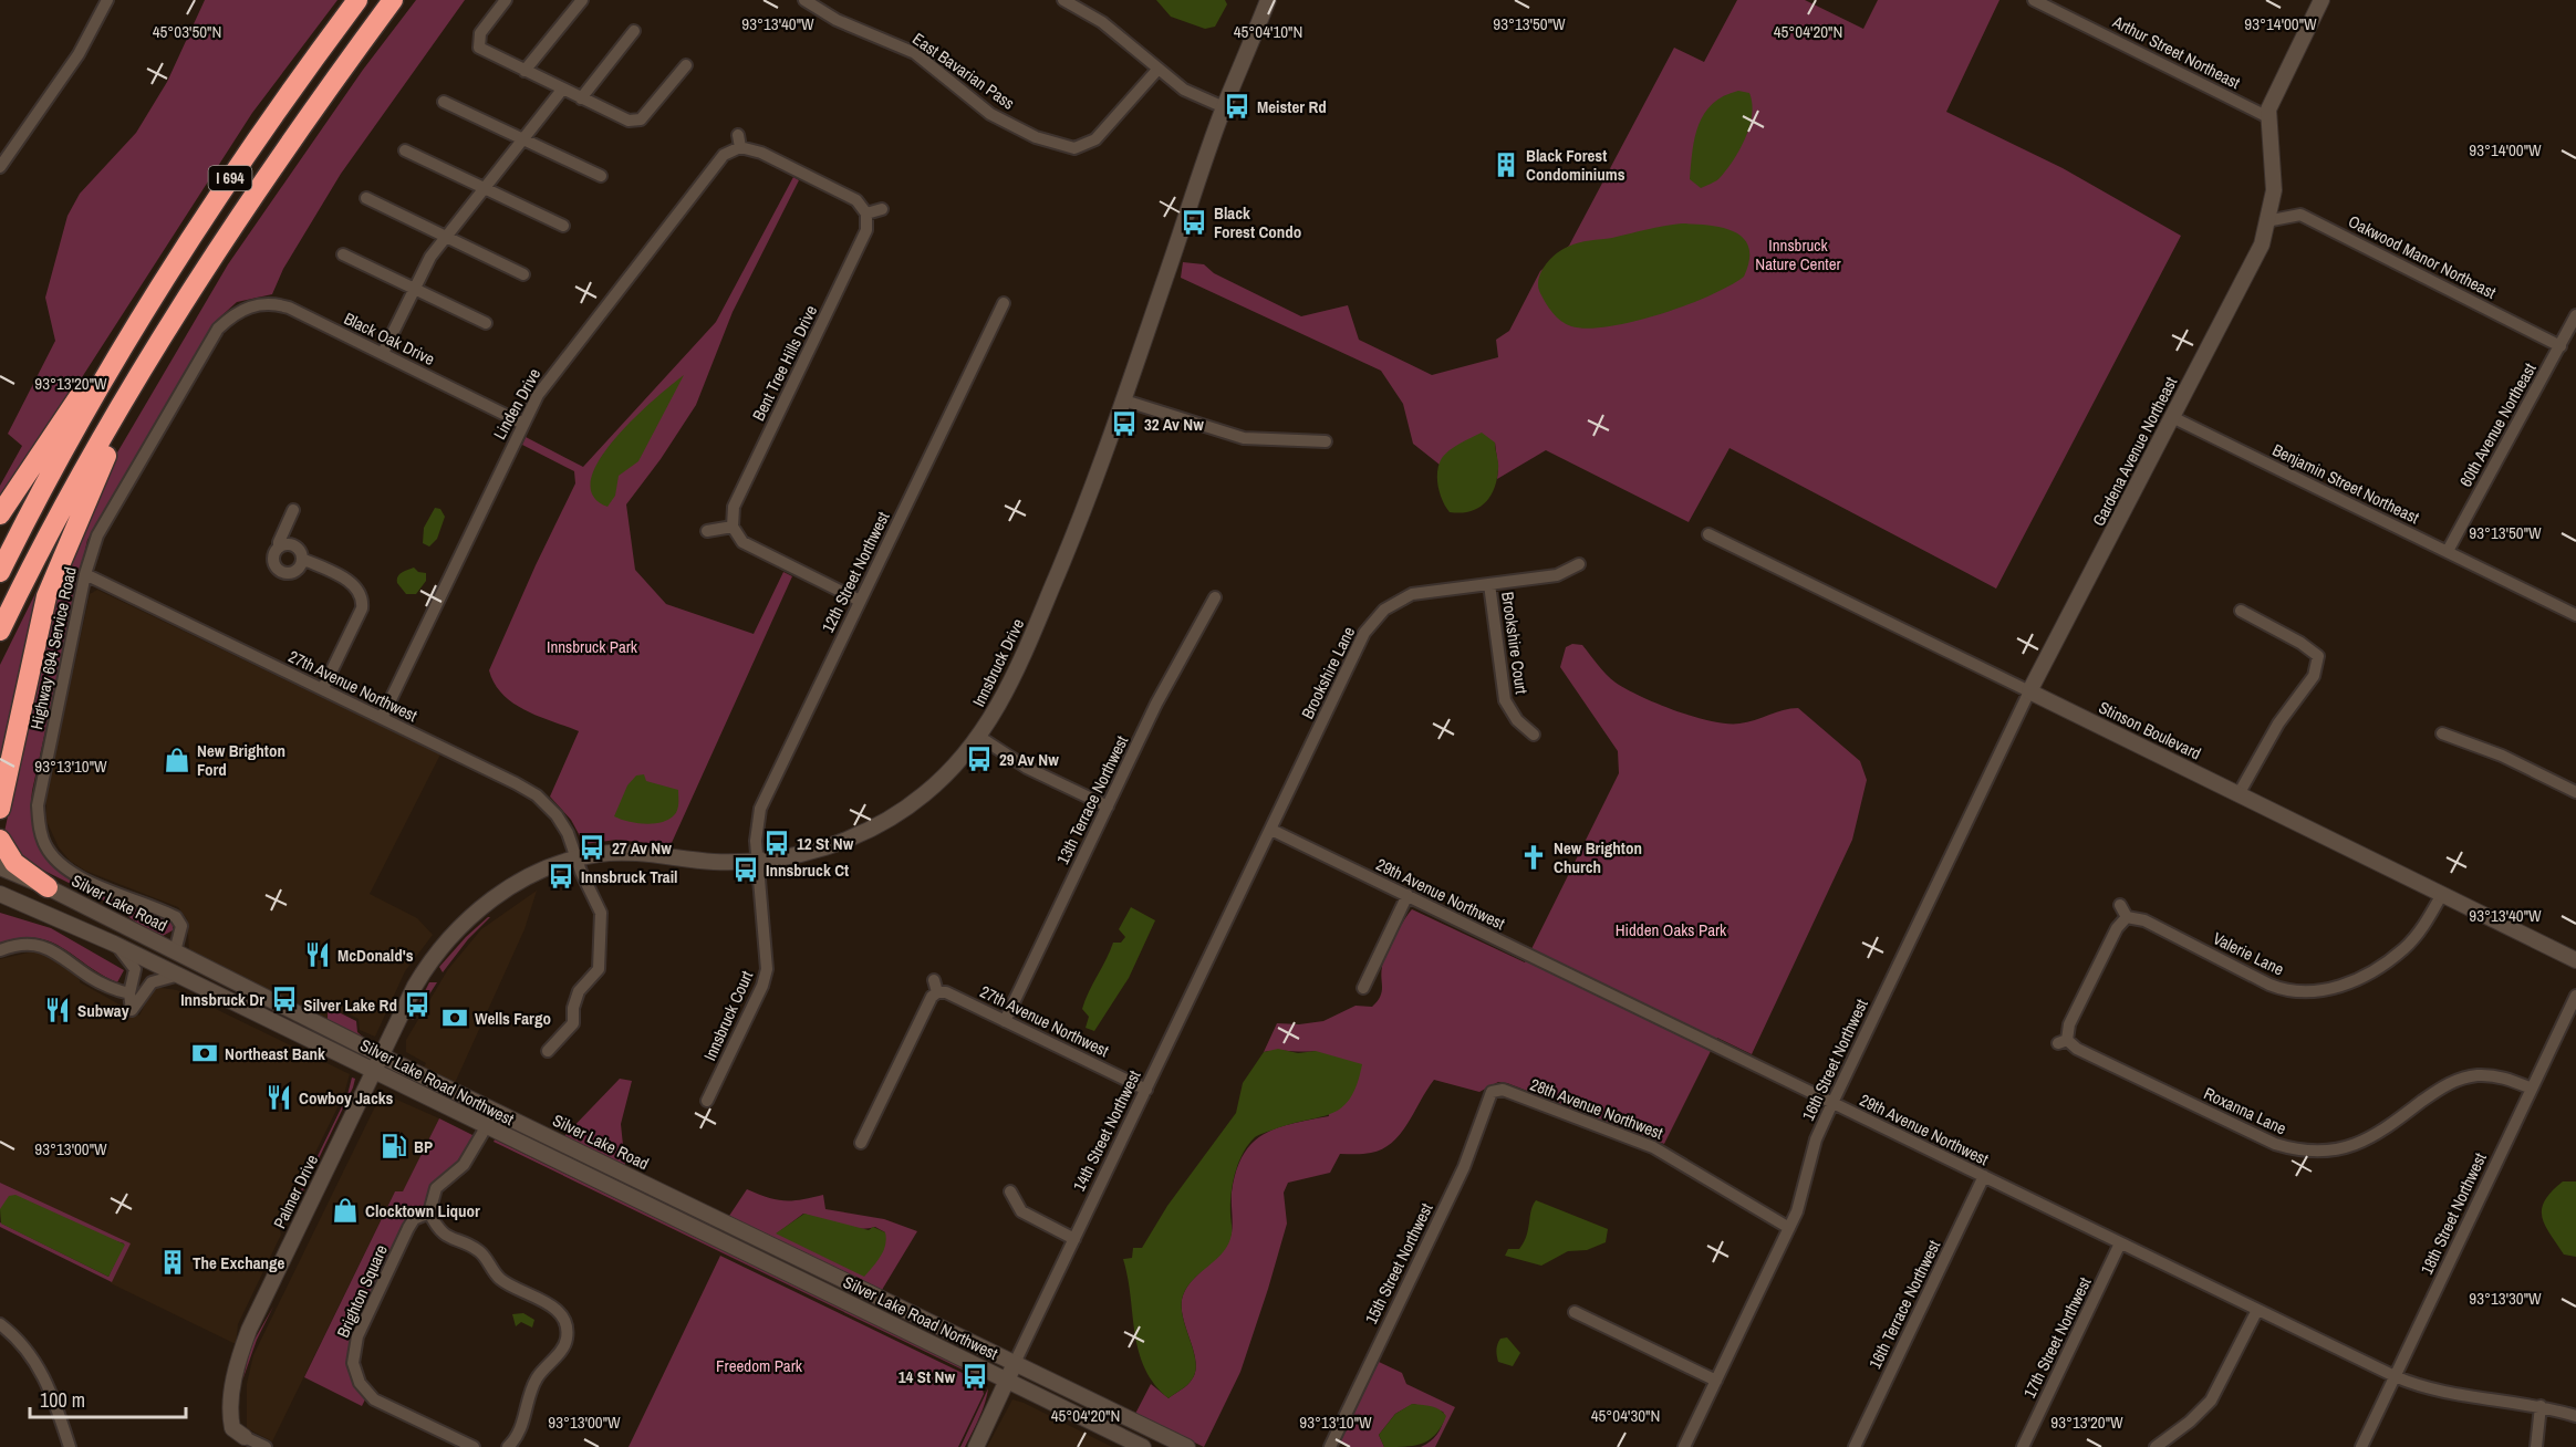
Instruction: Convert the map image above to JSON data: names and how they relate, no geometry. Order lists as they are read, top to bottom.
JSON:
{
  "streets": {
    "highway": ["I 694"],
    "street": [
      "Arthur Street Northeast",
      "East Bavarian Pass",
      "Oakwood Manor Northeast",
      "Black Oak Drive",
      "Bent Tree Hills Drive",
      "Linden Drive",
      "60th Avenue Northeast",
      "Gardena Avenue Northeast",
      "Benjamin Street Northeast",
      "12th Street Northwest",
      "Brookshire Court",
      "Highway 694 Service Road",
      "Innsbruck Drive",
      "Brookshire Lane",
      "27th Avenue Northwest",
      "Stinson Boulevard",
      "13th Terrace Northwest",
      "29th Avenue Northwest",
      "Silver Lake Road",
      "Valerie Lane",
      "Innsbruck Court",
      "16th Street Northwest",
      "Silver Lake Road Northwest",
      "28th Avenue Northwest",
      "Roxanna Lane",
      "14th Street Northwest",
      "Palmer Drive",
      "18th Street Northwest",
      "15th Street Northwest",
      "Brighton Square",
      "16th Terrace Northwest",
      "17th Street Northwest"
    ]
  },
  "crossings": [
    ["Arthur Street Northeast", "Gardena Avenue Northeast"],
    ["Oakwood Manor Northeast", "60th Avenue Northeast"],
    ["Oakwood Manor Northeast", "Gardena Avenue Northeast"],
    ["Black Oak Drive", "Linden Drive"],
    ["Black Oak Drive", "Highway 694 Service Road"],
    ["Bent Tree Hills Drive", "Linden Drive"],
    ["Linden Drive", "27th Avenue Northwest"],
    ["60th Avenue Northeast", "Benjamin Street Northeast"],
    ["Gardena Avenue Northeast", "Benjamin Street Northeast"],
    ["Gardena Avenue Northeast", "Stinson Boulevard"],
    ["Gardena Avenue Northeast", "16th Street Northwest"],
    ["12th Street Northwest", "Innsbruck Drive"],
    ["12th Street Northwest", "Innsbruck Court"],
    ["Brookshire Court", "Brookshire Lane"],
    ["Highway 694 Service Road", "27th Avenue Northwest"],
    ["Highway 694 Service Road", "Silver Lake Road"],
    ["Innsbruck Drive", "27th Avenue Northwest"],
    ["Innsbruck Drive", "Silver Lake Road"],
    ["Innsbruck Drive", "Innsbruck Court"],
    ["Innsbruck Drive", "Silver Lake Road Northwest"],
    ["Innsbruck Drive", "Palmer Drive"],
    ["Brookshire Lane", "29th Avenue Northwest"],
    ["Brookshire Lane", "14th Street Northwest"],
    ["27th Avenue Northwest", "13th Terrace Northwest"],
    ["27th Avenue Northwest", "14th Street Northwest"],
    ["Stinson Boulevard", "Valerie Lane"],
    ["Stinson Boulevard", "16th Street Northwest"],
    ["29th Avenue Northwest", "16th Street Northwest"],
    ["29th Avenue Northwest", "14th Street Northwest"],
    ["29th Avenue Northwest", "18th Street Northwest"],
    ["29th Avenue Northwest", "16th Terrace Northwest"],
    ["29th Avenue Northwest", "17th Street Northwest"],
    ["Silver Lake Road", "14th Street Northwest"],
    ["Silver Lake Road", "Brighton Square"],
    ["Valerie Lane", "Roxanna Lane"],
    ["16th Street Northwest", "28th Avenue Northwest"],
    ["Silver Lake Road Northwest", "14th Street Northwest"],
    ["Silver Lake Road Northwest", "Palmer Drive"],
    ["Silver Lake Road Northwest", "Brighton Square"],
    ["28th Avenue Northwest", "15th Street Northwest"],
    ["Roxanna Lane", "18th Street Northwest"]
  ],
  "parks": [
    "Innsbruck Nature Center",
    "Innsbruck Park",
    "Hidden Oaks Park",
    "Freedom Park"
  ],
  "places": {
    "bus stop": [
      "Meister Rd",
      "Black Forest Condo",
      "32 Av Nw",
      "29 Av Nw",
      "12 St Nw",
      "27 Av Nw",
      "Innsbruck Ct",
      "Innsbruck Trail",
      "Innsbruck Dr",
      "Silver Lake Rd",
      "14 St Nw"
    ],
    "building": ["Black Forest Condominiums", "The Exchange"],
    "shop": ["New Brighton Ford", "Clocktown Liquor"],
    "church": ["New Brighton Church"],
    "restaurant": ["McDonald's", "Subway", "Cowboy Jacks"],
    "bank": ["Wells Fargo", "Northeast Bank"],
    "fuel station": ["BP"]
  },
  "scale_bar": "100 m",
  "coordinates": [
    "93°13'40\"W",
    "93°13'50\"W",
    "93°14'00\"W",
    "45°03'50\"N",
    "45°04'10\"N",
    "45°04'20\"N",
    "93°13'20\"W",
    "93°13'10\"W",
    "93°13'00\"W",
    "93°13'30\"W",
    "45°04'30\"N"
  ]
}
